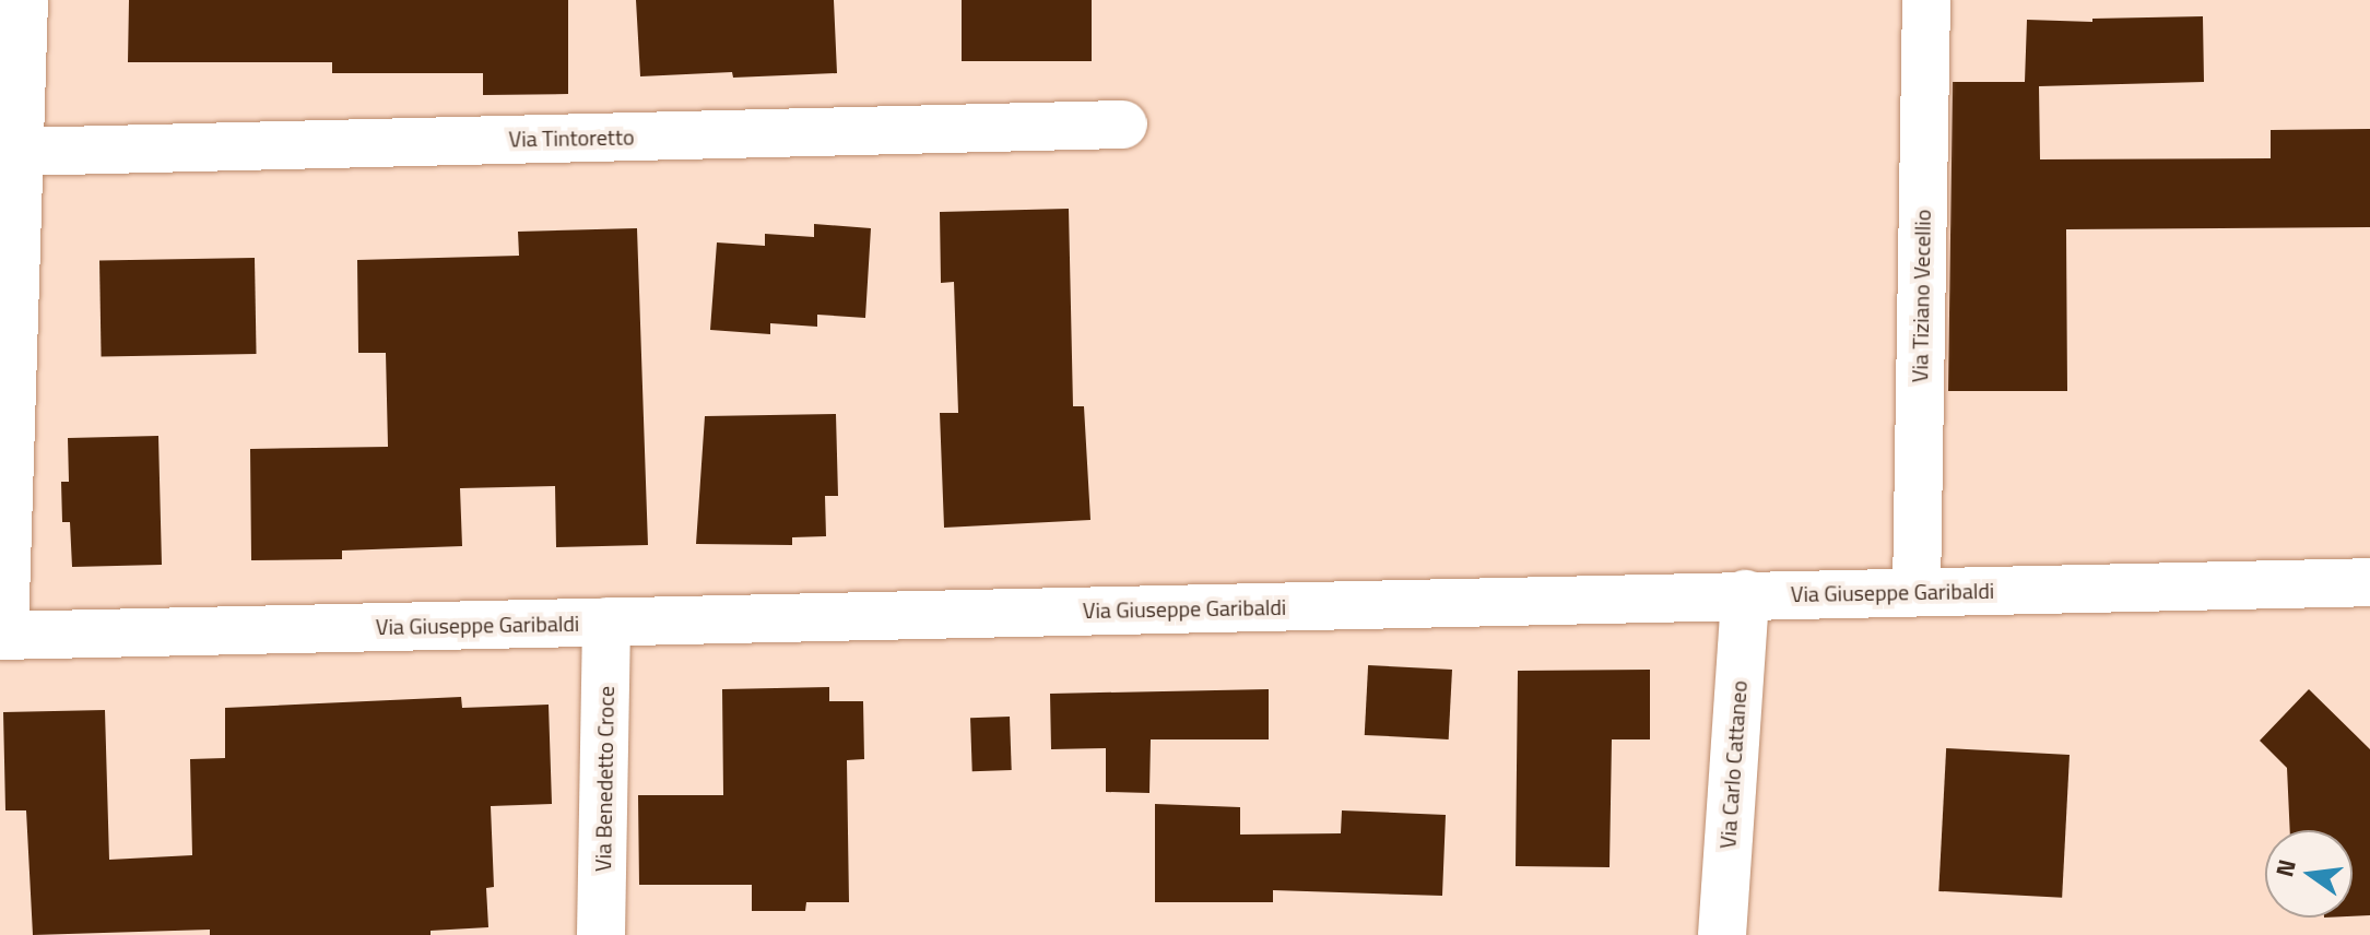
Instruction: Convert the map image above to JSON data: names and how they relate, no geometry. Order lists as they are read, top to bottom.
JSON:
{
  "streets": {
    "street": [
      "Via Tintoretto",
      "Via Tiziano Vecellio",
      "Via Giuseppe Garibaldi",
      "Via Carlo Cattaneo",
      "Via Benedetto Croce"
    ]
  },
  "crossings": [
    ["Via Tiziano Vecellio", "Via Giuseppe Garibaldi"],
    ["Via Giuseppe Garibaldi", "Via Carlo Cattaneo"],
    ["Via Giuseppe Garibaldi", "Via Benedetto Croce"]
  ],
  "north": "left"
}
